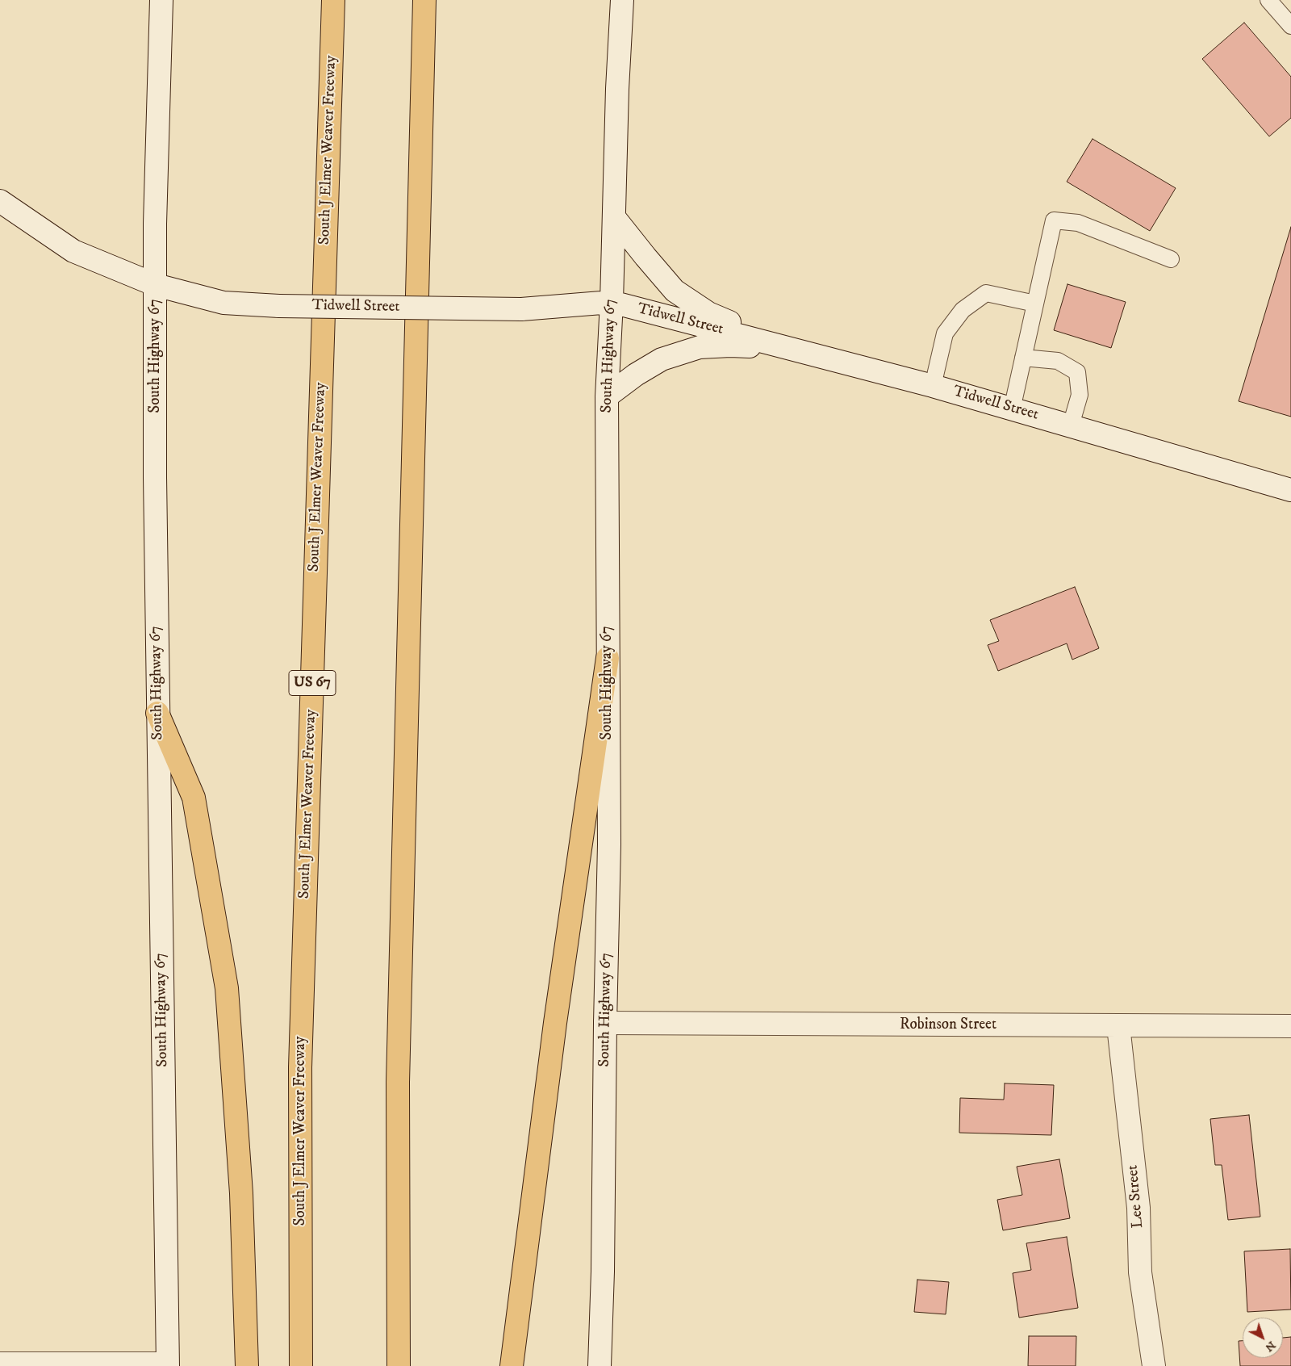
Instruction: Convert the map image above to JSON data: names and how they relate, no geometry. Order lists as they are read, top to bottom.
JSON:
{
  "streets": {
    "highway": ["South J Elmer Weaver Freeway", "US 67"],
    "main road": [
      "Tidwell Street",
      "South Highway 67",
      "Robinson Street",
      "Lee Street"
    ]
  },
  "crossings": [
    ["Tidwell Street", "South Highway 67"],
    ["South Highway 67", "Robinson Street"],
    ["Robinson Street", "Lee Street"]
  ],
  "north": "bottom right"
}
